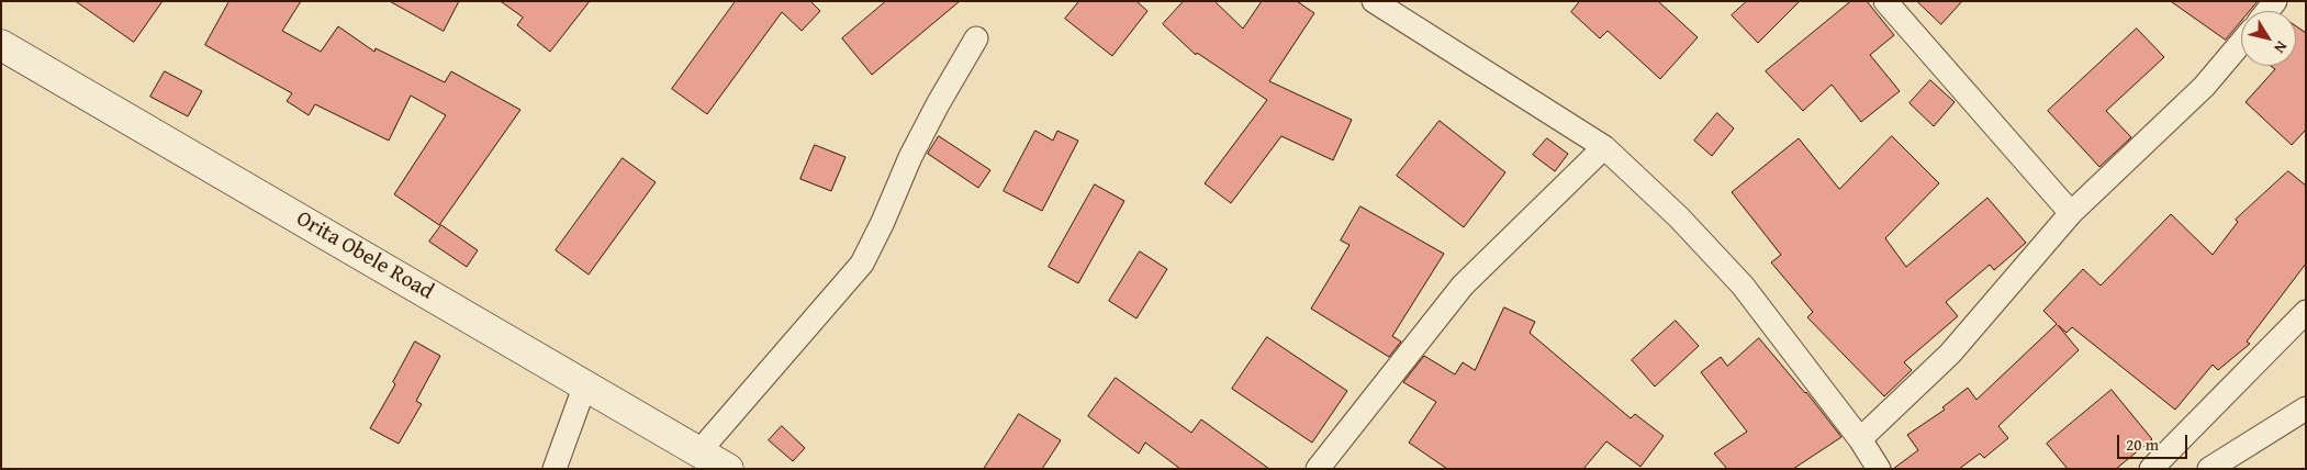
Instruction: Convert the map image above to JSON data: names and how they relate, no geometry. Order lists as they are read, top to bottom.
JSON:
{
  "streets": {
    "main road": ["Orita Obele Road"]
  },
  "scale_bar": "20 m",
  "north": "bottom right"
}
